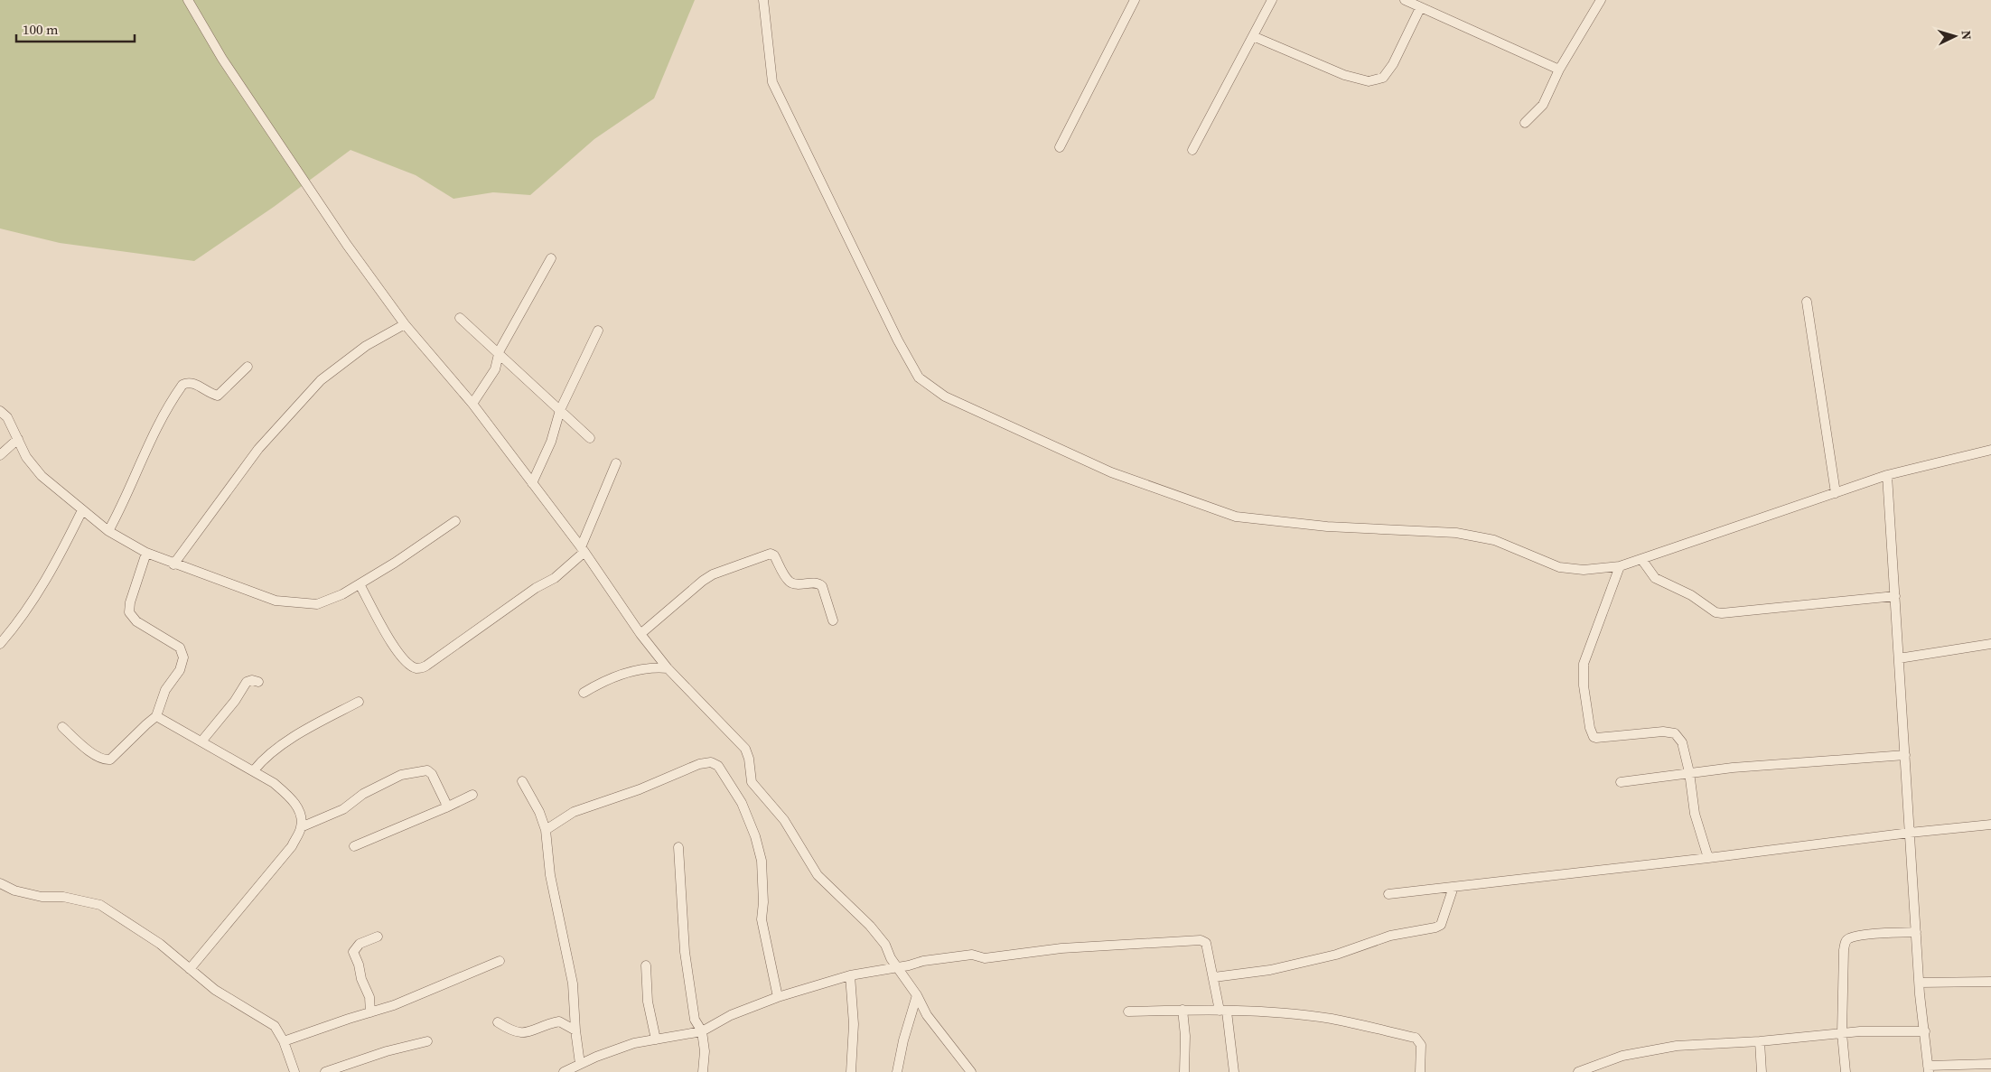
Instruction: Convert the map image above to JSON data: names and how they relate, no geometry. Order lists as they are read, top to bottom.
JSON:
{
  "scale_bar": "100 m",
  "north": "right"
}
